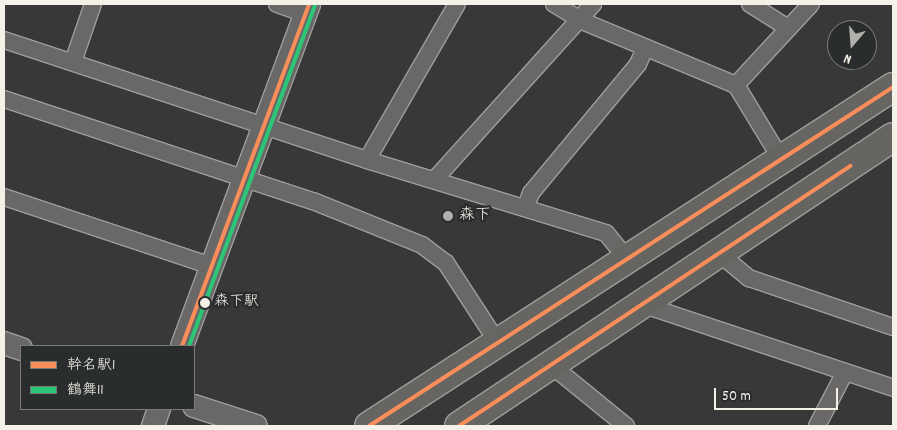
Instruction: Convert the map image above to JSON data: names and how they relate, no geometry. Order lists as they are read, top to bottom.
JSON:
{
  "places": ["森下", "森下駅"],
  "lines": ["transit line 幹名駅1", "transit line 鶴舞11"],
  "legend": ["幹名駅1", "鶴舞11"],
  "scale_bar": "50 m",
  "north": "bottom"
}
